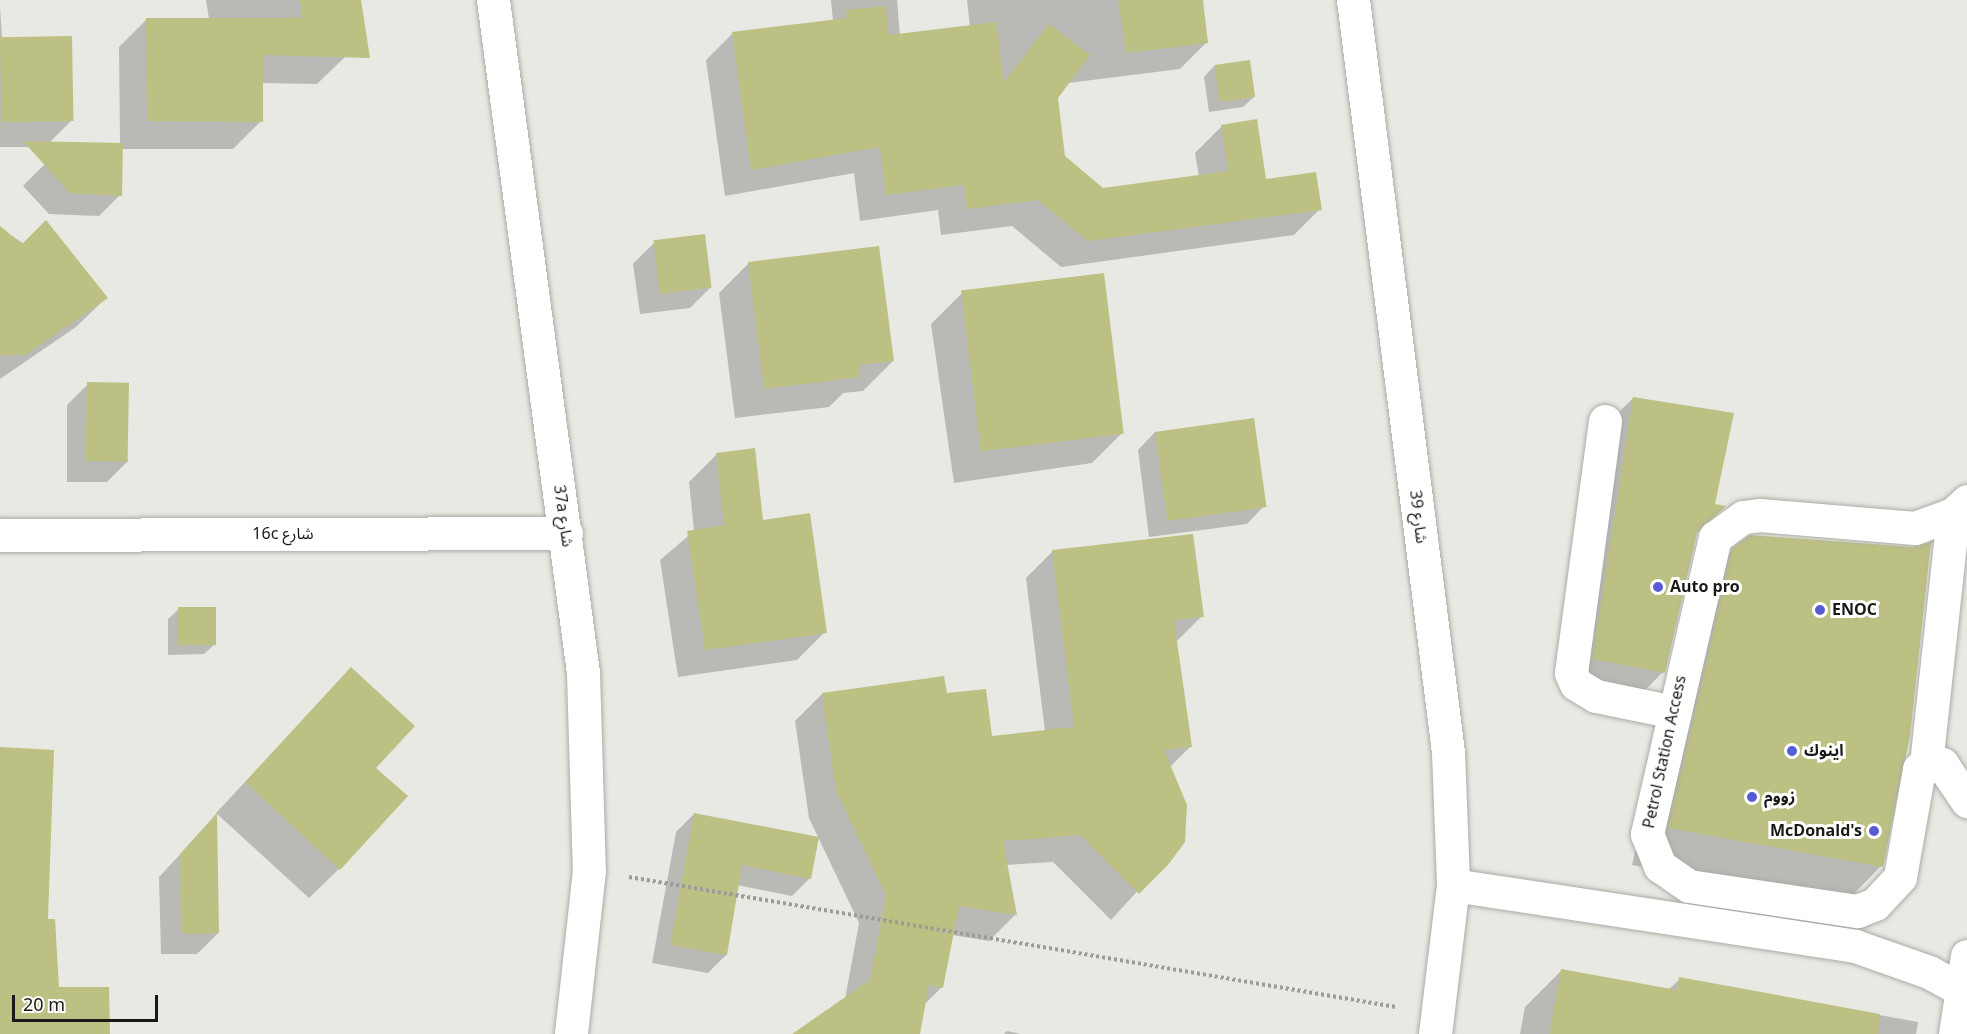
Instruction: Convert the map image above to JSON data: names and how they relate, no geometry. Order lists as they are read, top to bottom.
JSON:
{
  "streets": {
    "street": [
      "37a شارع",
      "شارع 39",
      "16c شارع",
      "Petrol Station Access"
    ]
  },
  "crossings": [
    ["37a شارع", "16c شارع"]
  ],
  "places": [
    "Auto pro",
    "ENOC",
    "اينوك",
    "زووم",
    "McDonald's"
  ],
  "scale_bar": "20 m"
}
